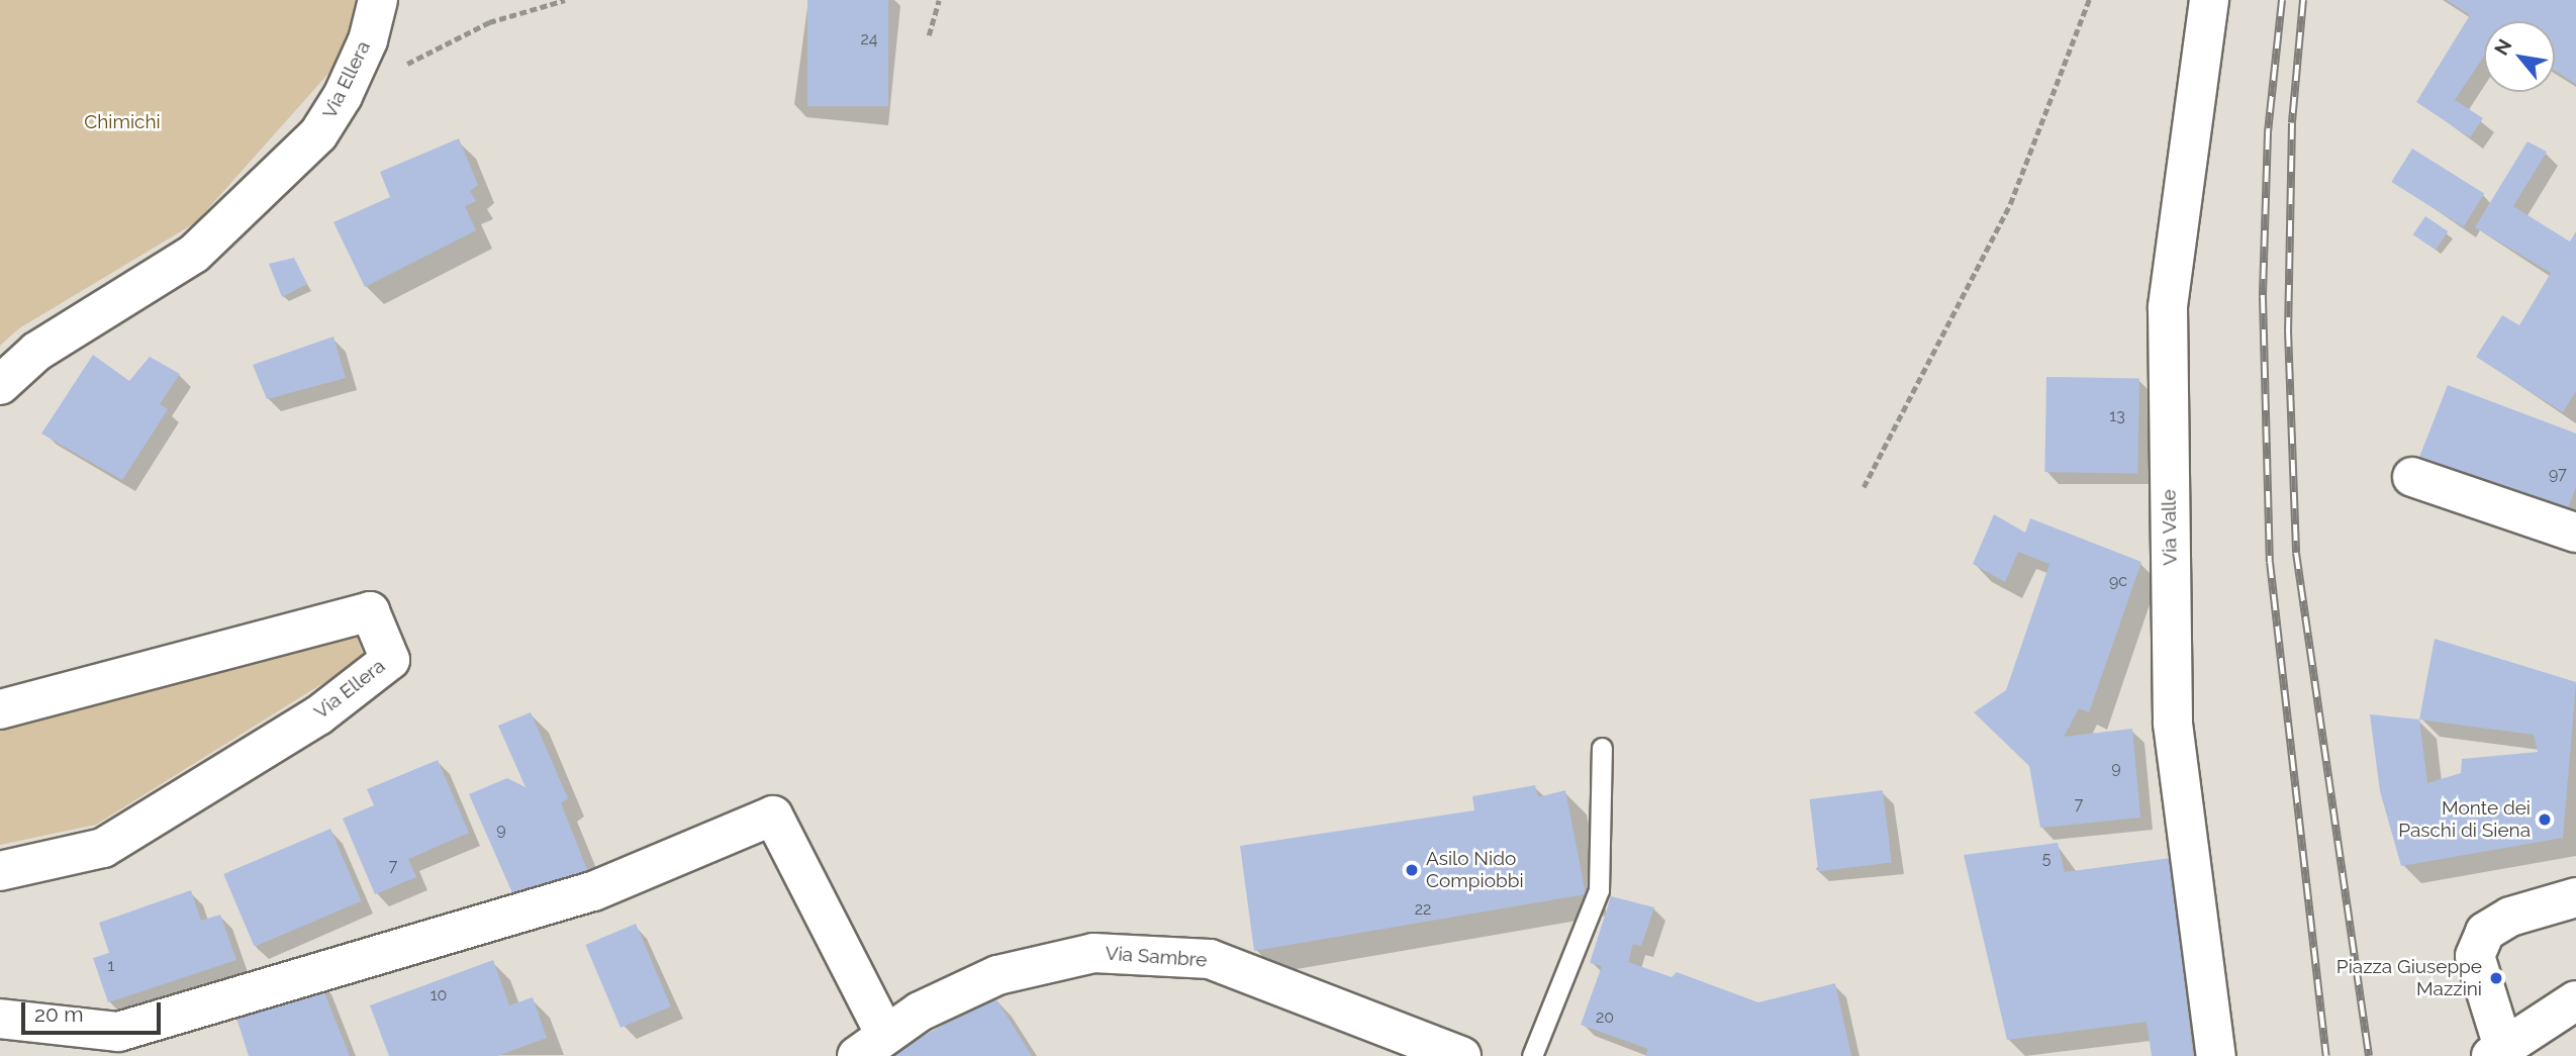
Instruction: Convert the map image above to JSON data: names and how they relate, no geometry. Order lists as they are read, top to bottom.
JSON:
{
  "streets": {
    "street": ["Via Ellera", "Via Valle", "Via Sambre"]
  },
  "parks": ["Chimichi"],
  "places": ["Monte dei Paschi di Siena", "Asilo Nido Compiobbi", "Piazza Giuseppe Mazzini"],
  "house_numbers": [
    "24",
    "13",
    "97",
    "9c",
    "9",
    "7",
    "9",
    "5",
    "7",
    "22",
    "1",
    "10",
    "20"
  ],
  "scale_bar": "20 m",
  "north": "top left"
}
